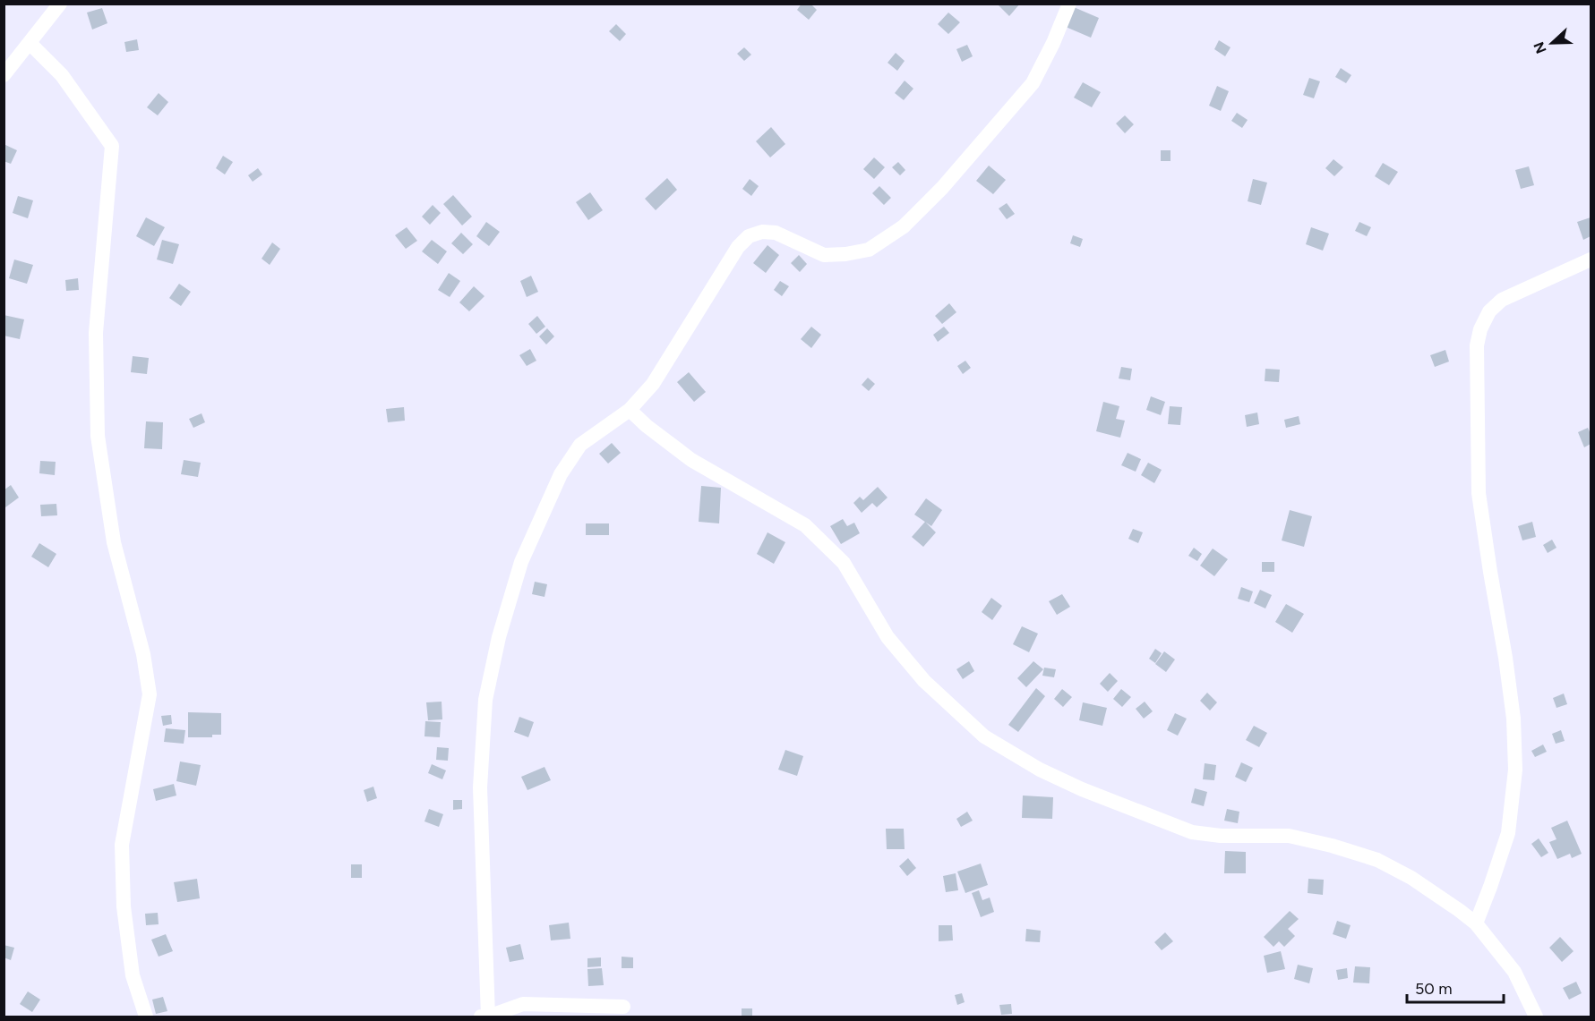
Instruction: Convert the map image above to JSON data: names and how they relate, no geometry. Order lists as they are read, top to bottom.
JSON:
{
  "scale_bar": "50 m",
  "north": "left"
}
